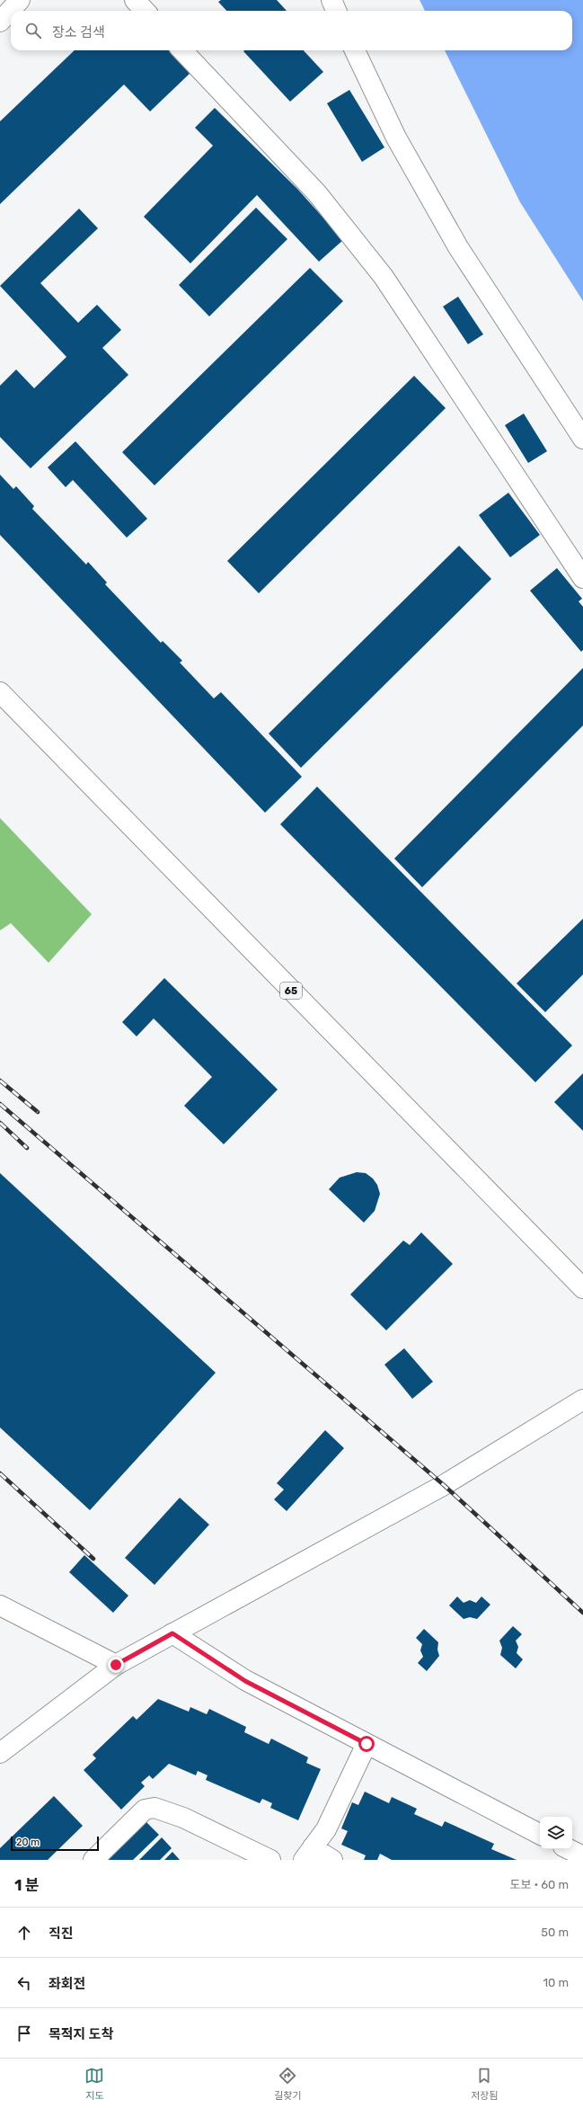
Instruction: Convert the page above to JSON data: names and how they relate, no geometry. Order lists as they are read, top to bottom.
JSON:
{
  "streets": {
    "street": ["65"]
  },
  "scale_bar": "20 m",
  "page": {
    "search": "장소 검색",
    "scale": "20 m",
    "heading": ["1 분", "도보 · 60 m"],
    "list": [
      ["직진", "50 m"],
      ["좌회전", "10 m"],
      "목적지 도착"
    ],
    "nav": ["지도", "길찾기", "저장됨"]
  }
}
